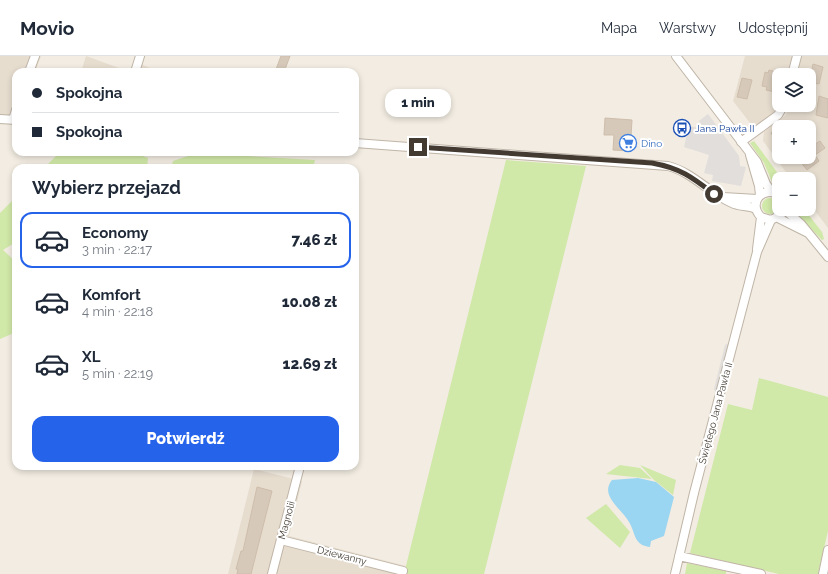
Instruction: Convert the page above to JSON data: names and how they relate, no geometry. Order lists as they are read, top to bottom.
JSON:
{
  "streets": {
    "street": ["Świętego Jana Pawła II", "Magnolii", "Dziewanny"]
  },
  "crossings": [
    ["Magnolii", "Dziewanny"]
  ],
  "places": {
    "bus stop": ["Jana Pawła II"],
    "supermarket": ["Dino"]
  },
  "page": {
    "header": "Movio",
    "nav": ["Mapa", "Warstwy", "Udostępnij"],
    "map_buttons": ["+", "−"],
    "banner": ["Spokojna", "Spokojna"],
    "bubble": "1 min",
    "heading": "Wybierz przejazd",
    "list": [
      {
        "name": "Economy",
        "note": "3 min · 22:17",
        "value": "7.46 zł"
      },
      {
        "name": "Komfort",
        "note": "4 min · 22:18",
        "value": "10.08 zł"
      },
      {
        "name": "XL",
        "note": "5 min · 22:19",
        "value": "12.69 zł"
      }
    ],
    "buttons": "Potwierdź"
  }
}
